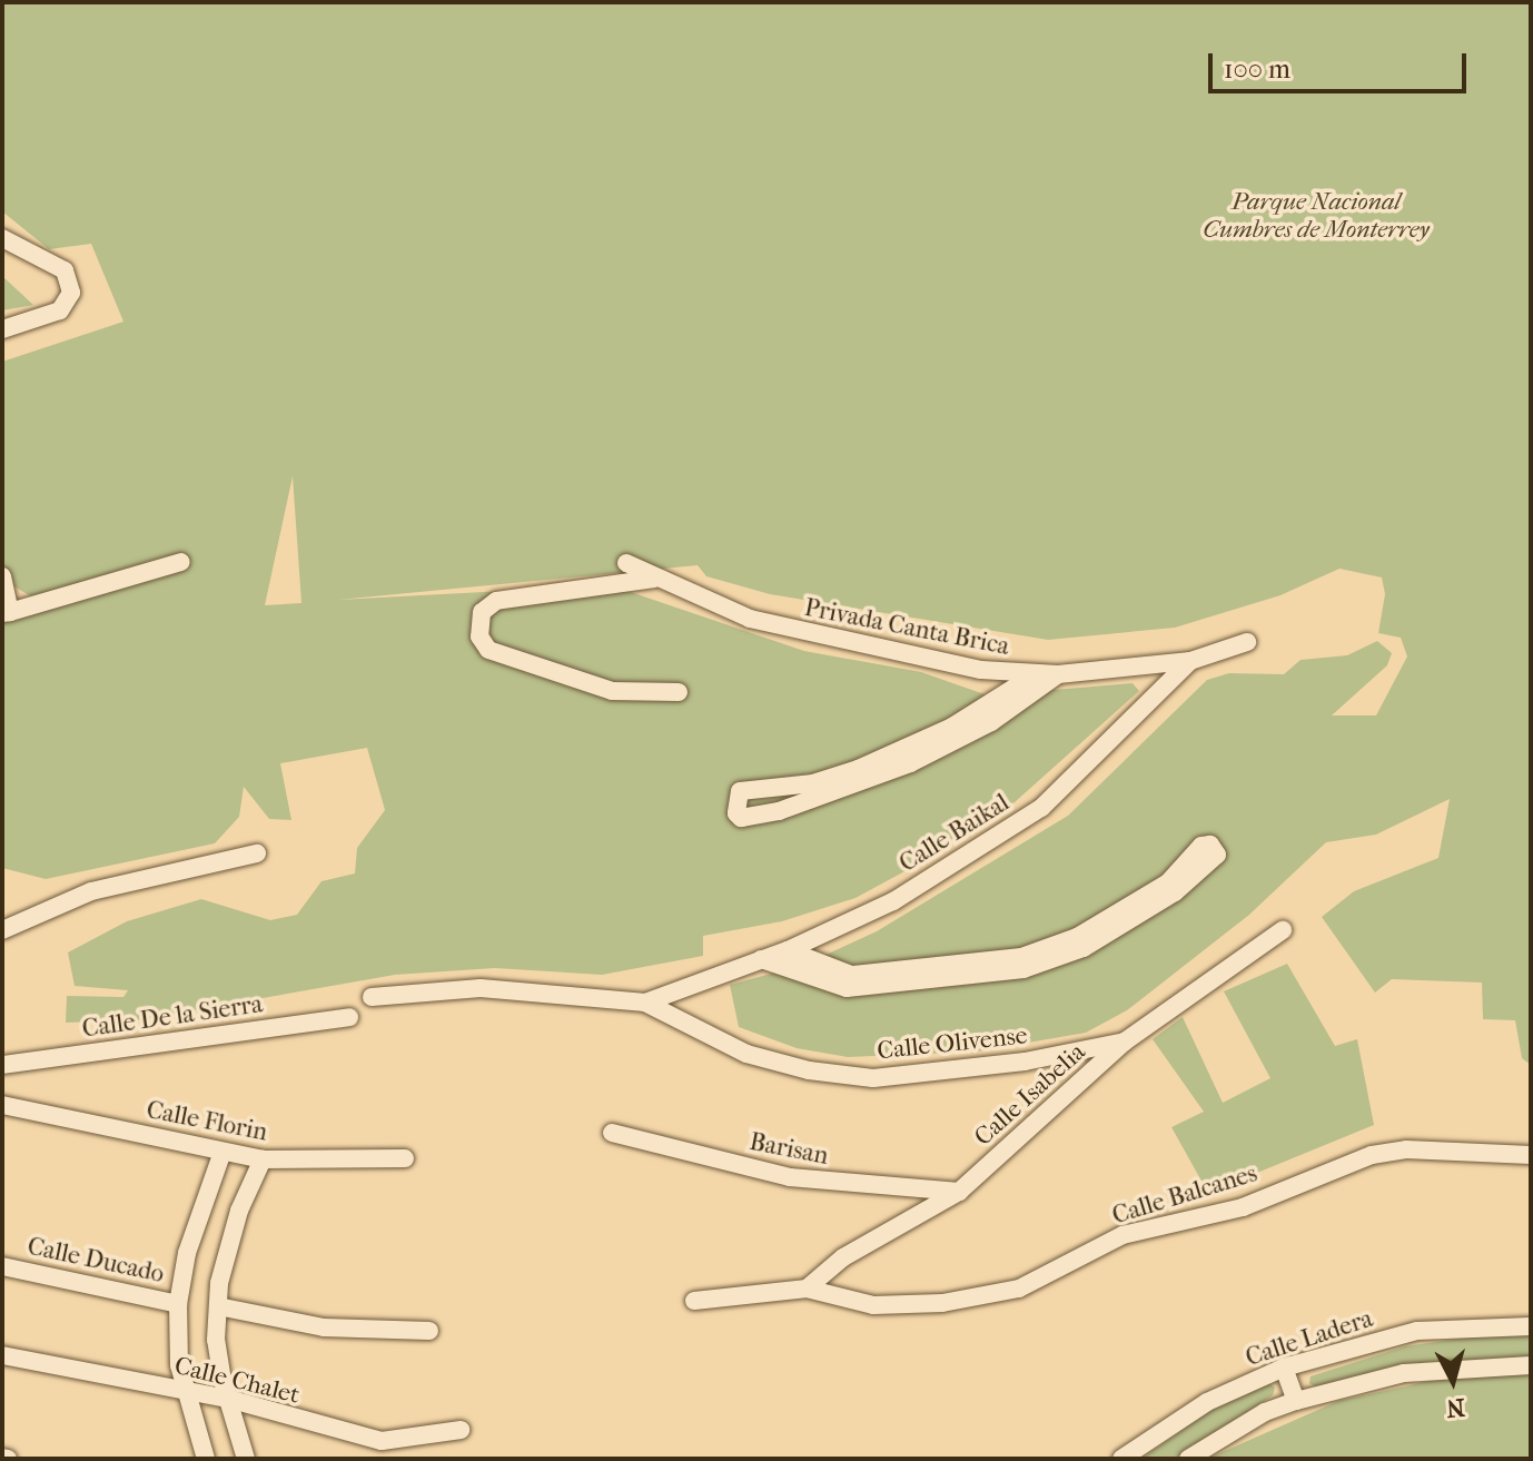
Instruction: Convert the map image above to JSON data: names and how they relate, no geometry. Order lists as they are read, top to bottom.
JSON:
{
  "streets": {
    "street": [
      "Privada Canta Brica",
      "Calle Baikal",
      "Calle De la Sierra",
      "Calle Olivense",
      "Calle Isabelia",
      "Calle Florin",
      "Barisan",
      "Calle Balcanes",
      "Calle Ducado",
      "Calle Ladera",
      "Calle Chalet"
    ]
  },
  "crossings": [
    ["Privada Canta Brica", "Calle Baikal"],
    ["Calle Baikal", "Calle Olivense"],
    ["Calle Olivense", "Calle Isabelia"],
    ["Calle Isabelia", "Barisan"],
    ["Calle Isabelia", "Calle Balcanes"]
  ],
  "parks": ["Parque Nacional Cumbres de Monterrey"],
  "scale_bar": "100 m",
  "north": "bottom"
}
